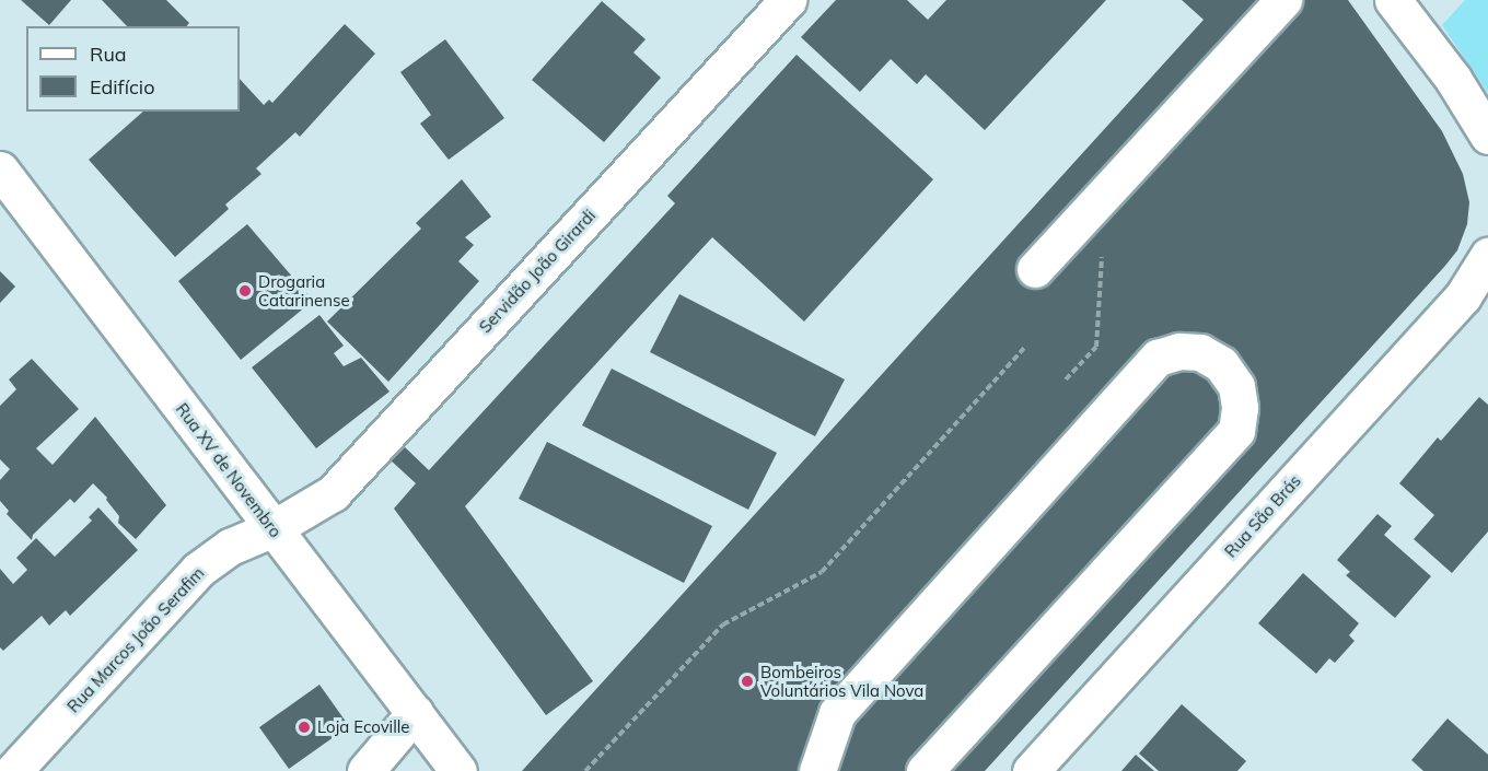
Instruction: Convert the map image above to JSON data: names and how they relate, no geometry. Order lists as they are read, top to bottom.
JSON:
{
  "streets": {
    "street": [
      "Servidão João Girardi",
      "Rua XV de Novembro",
      "Rua São Brás",
      "Rua Marcos João Serafim"
    ]
  },
  "crossings": [
    ["Servidão João Girardi", "Rua XV de Novembro"],
    ["Servidão João Girardi", "Rua Marcos João Serafim"],
    ["Rua XV de Novembro", "Rua Marcos João Serafim"]
  ],
  "places": ["Drogaria Catarinense", "Bombeiros Voluntários Vila Nova", "Loja Ecoville"],
  "legend": ["Rua", "Edifício"]
}
